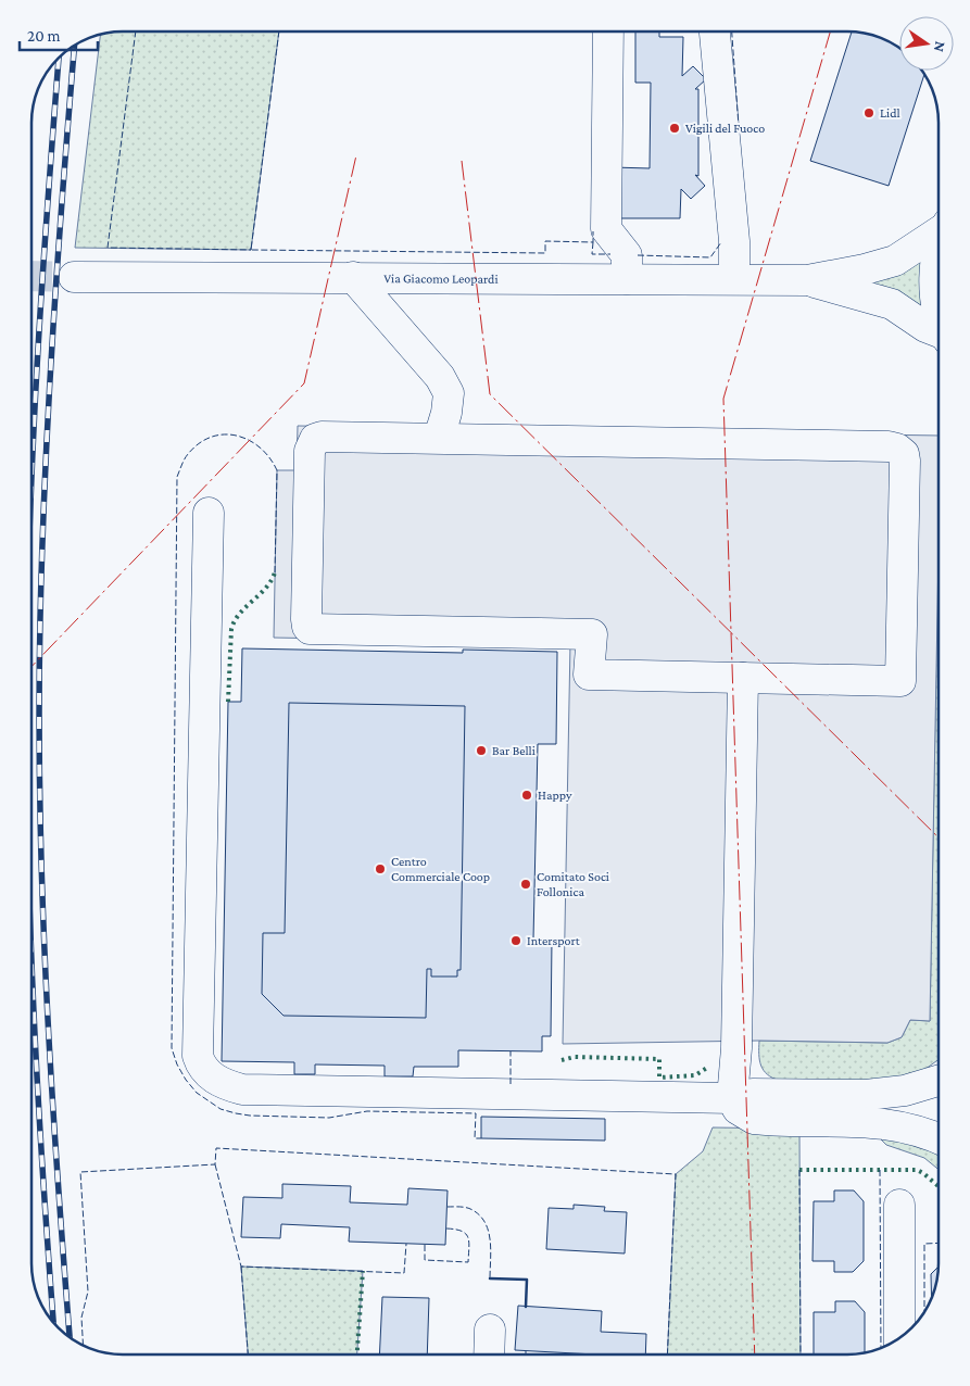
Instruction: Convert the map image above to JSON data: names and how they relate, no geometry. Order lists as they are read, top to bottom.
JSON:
{
  "streets": {
    "main road": ["Via Giacomo Leopardi"]
  },
  "places": [
    "Lidl",
    "Vigili del Fuoco",
    "Bar Belli",
    "Happy",
    "Centro Commerciale Coop",
    "Comitato Soci Follonica",
    "Intersport"
  ],
  "scale_bar": "20 m",
  "north": "right"
}
